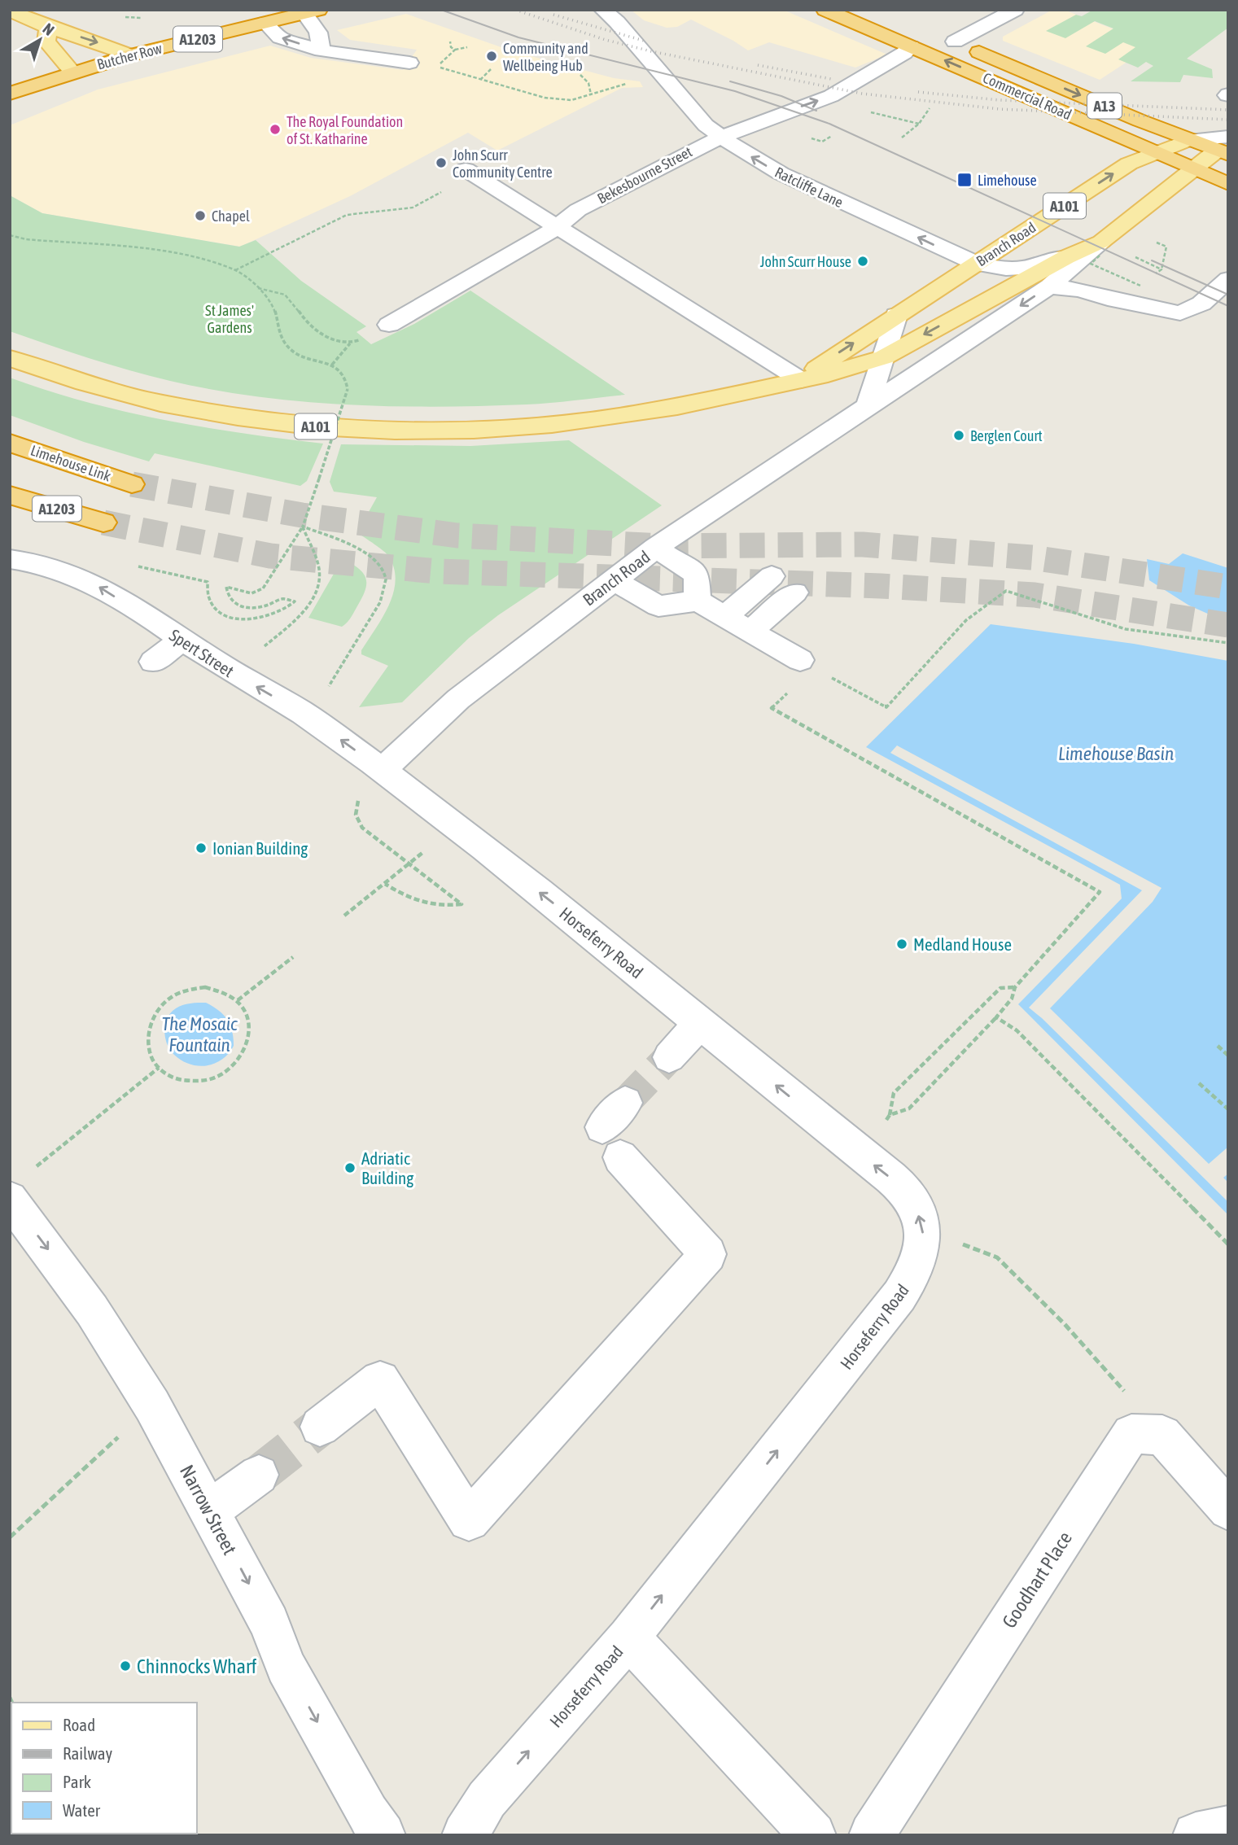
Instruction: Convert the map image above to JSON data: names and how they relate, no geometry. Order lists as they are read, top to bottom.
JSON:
{
  "streets": {
    "highway": [
      "A1203",
      "Butcher Row",
      "Commercial Road",
      "A13",
      "Limehouse Link"
    ],
    "main road": ["A101", "Branch Road"],
    "street": [
      "Bekesbourne Street",
      "Ratcliffe Lane",
      "Spert Street",
      "Horseferry Road",
      "Narrow Street",
      "Goodhart Place"
    ]
  },
  "crossings": [
    ["Commercial Road", "Bekesbourne Street"],
    ["Commercial Road", "A101"],
    ["Commercial Road", "Branch Road"],
    ["Bekesbourne Street", "Ratcliffe Lane"],
    ["Ratcliffe Lane", "Branch Road"],
    ["A101", "Branch Road"],
    ["Branch Road", "Spert Street"],
    ["Branch Road", "Horseferry Road"],
    ["Spert Street", "Horseferry Road"]
  ],
  "one_way": ["Bekesbourne Street", "Spert Street", "Narrow Street"],
  "water": ["Limehouse Basin", "The Mosaic Fountain"],
  "parks": ["St James' Gardens"],
  "places": {
    "other": [
      "Community and Wellbeing Hub",
      "The Royal Foundation of St. Katharine",
      "John Scurr Community Centre",
      "Chapel",
      "John Scurr House",
      "Berglen Court",
      "Ionian Building",
      "Medland House",
      "Adriatic Building",
      "Chinnocks Wharf"
    ],
    "transit": ["Limehouse"]
  },
  "legend": [
    "Road",
    "Railway",
    "Park",
    "Water"
  ],
  "north": "top right"
}
